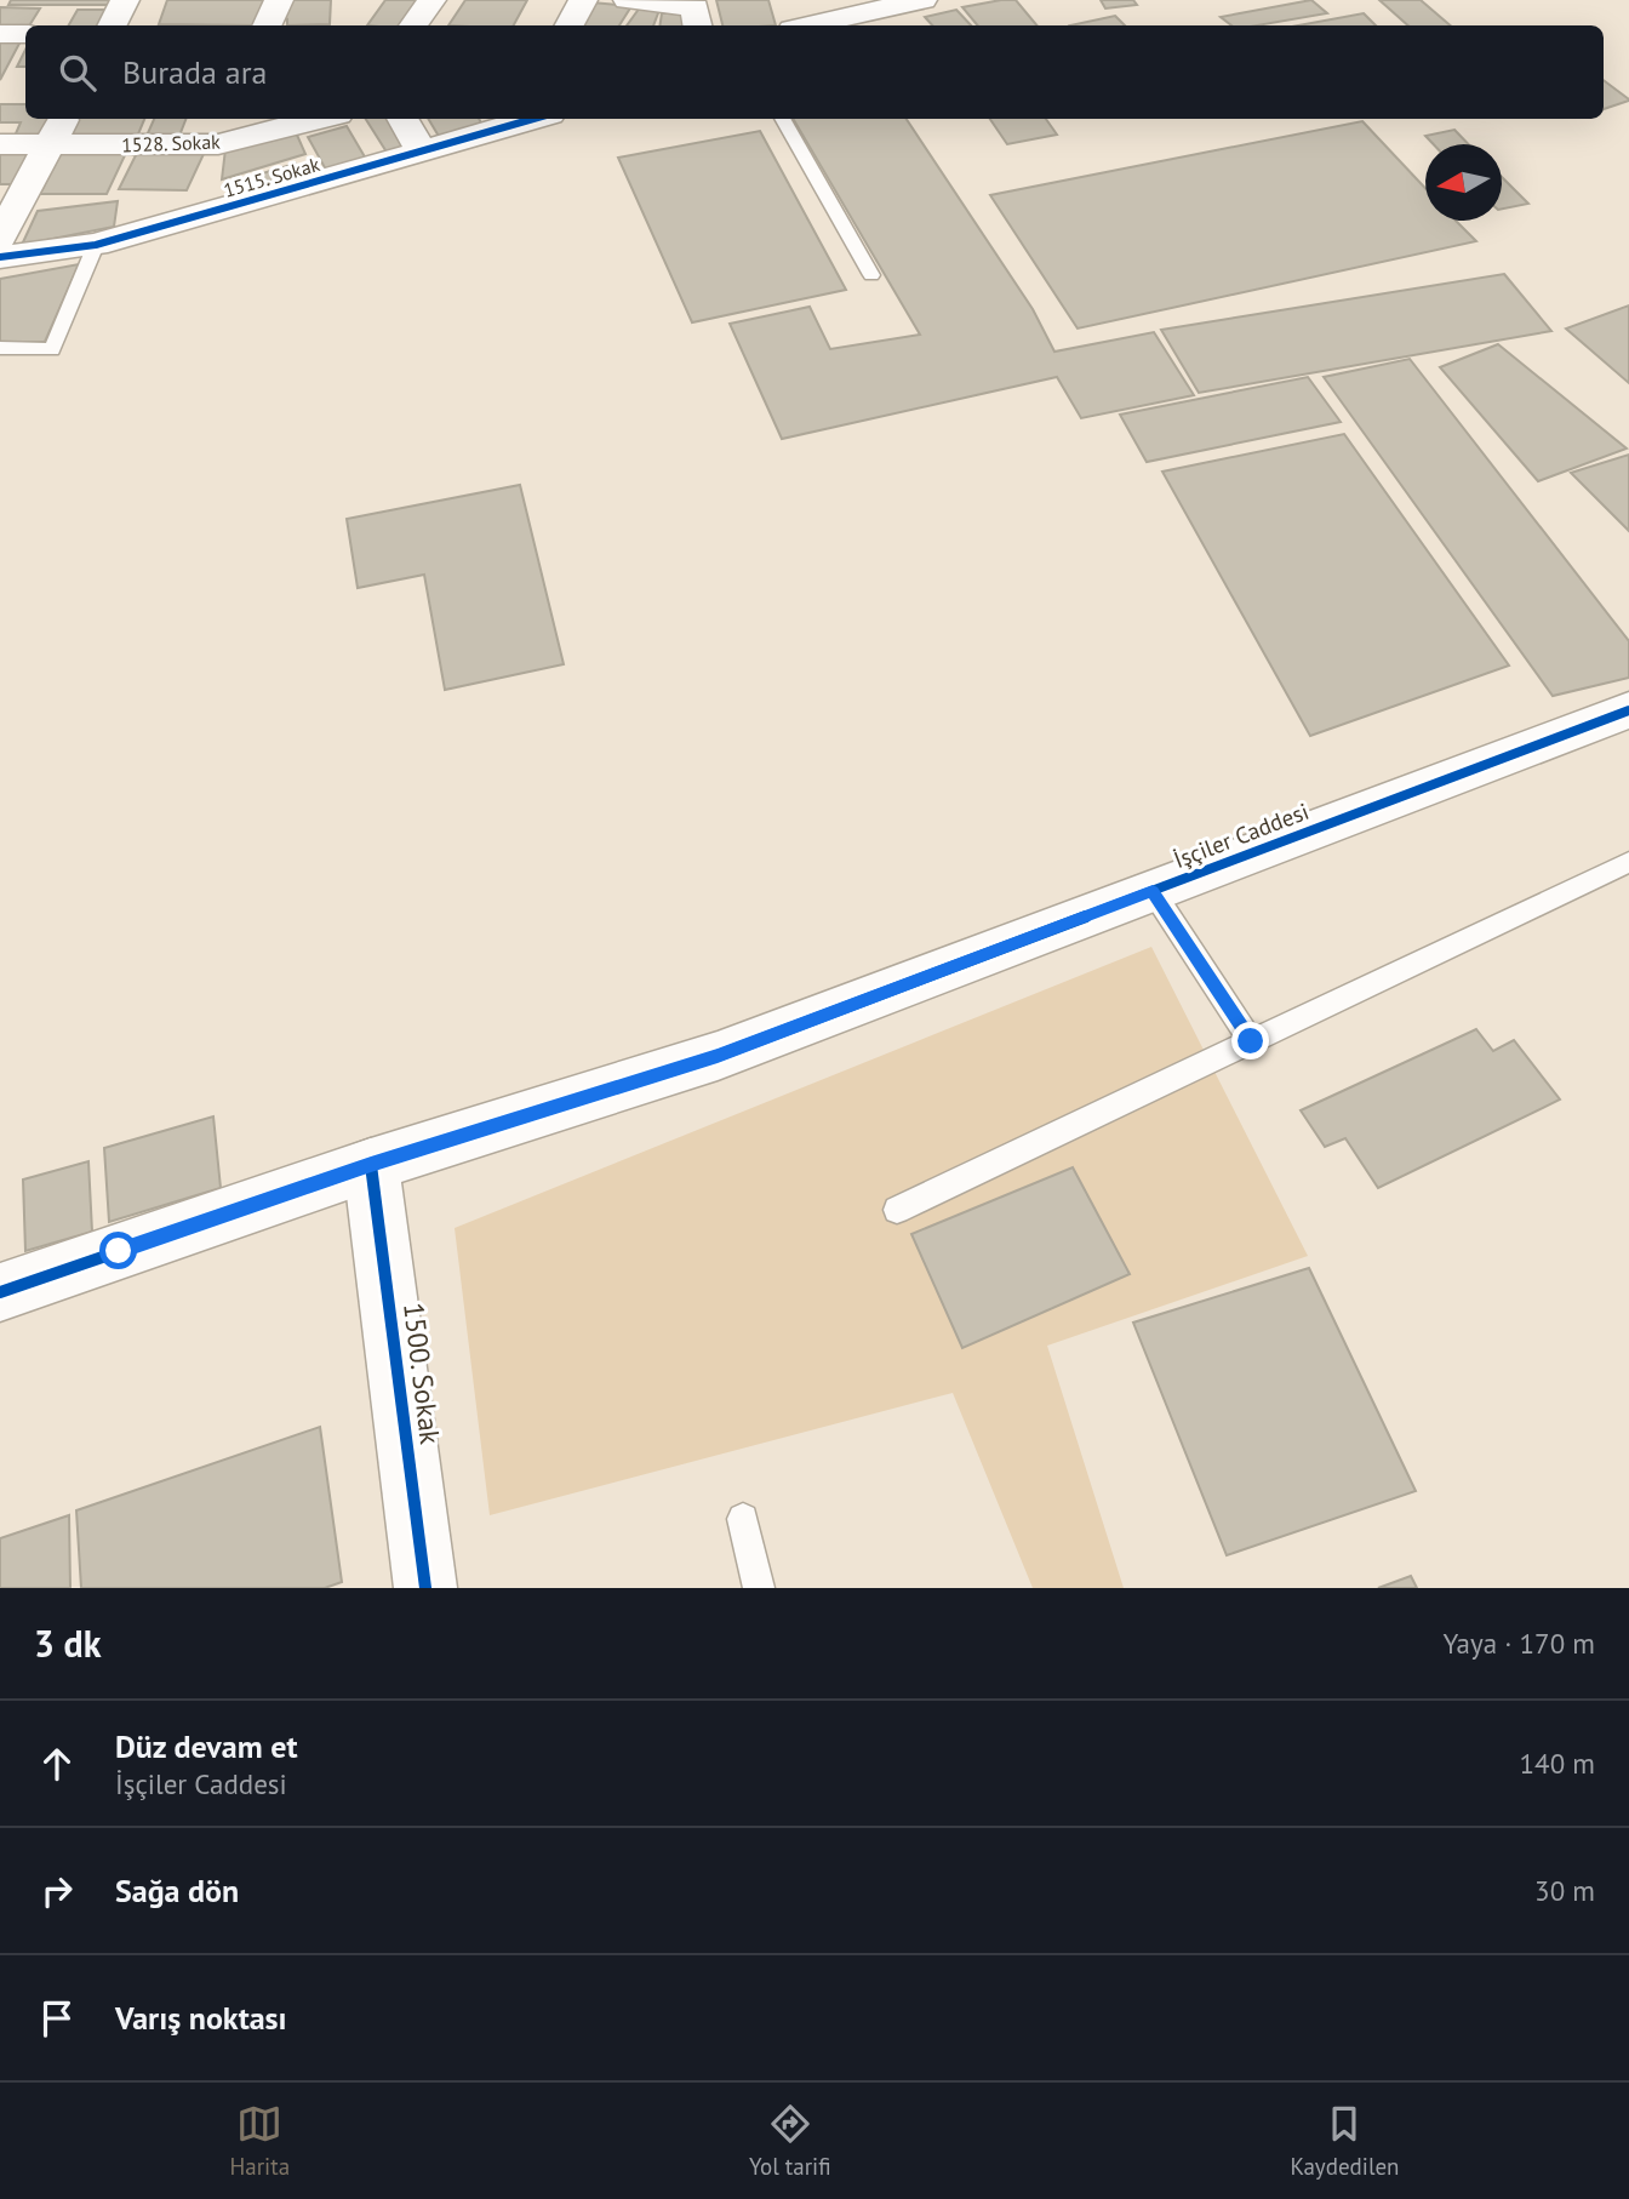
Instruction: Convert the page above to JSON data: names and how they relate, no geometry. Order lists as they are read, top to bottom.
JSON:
{
  "streets": {
    "street": [
      "1528. Sokak",
      "1515. Sokak",
      "İşçiler Caddesi",
      "1500. Sokak"
    ]
  },
  "crossings": [
    ["İşçiler Caddesi", "1500. Sokak"]
  ],
  "north": "left",
  "page": {
    "search": "Burada ara",
    "heading": ["3 dk", "Yaya · 170 m"],
    "list": [
      ["Düz devam et", "İşçiler Caddesi", "140 m"],
      ["Sağa dön", "30 m"],
      "Varış noktası"
    ],
    "nav": ["Harita", "Yol tarifi", "Kaydedilen"]
  }
}
